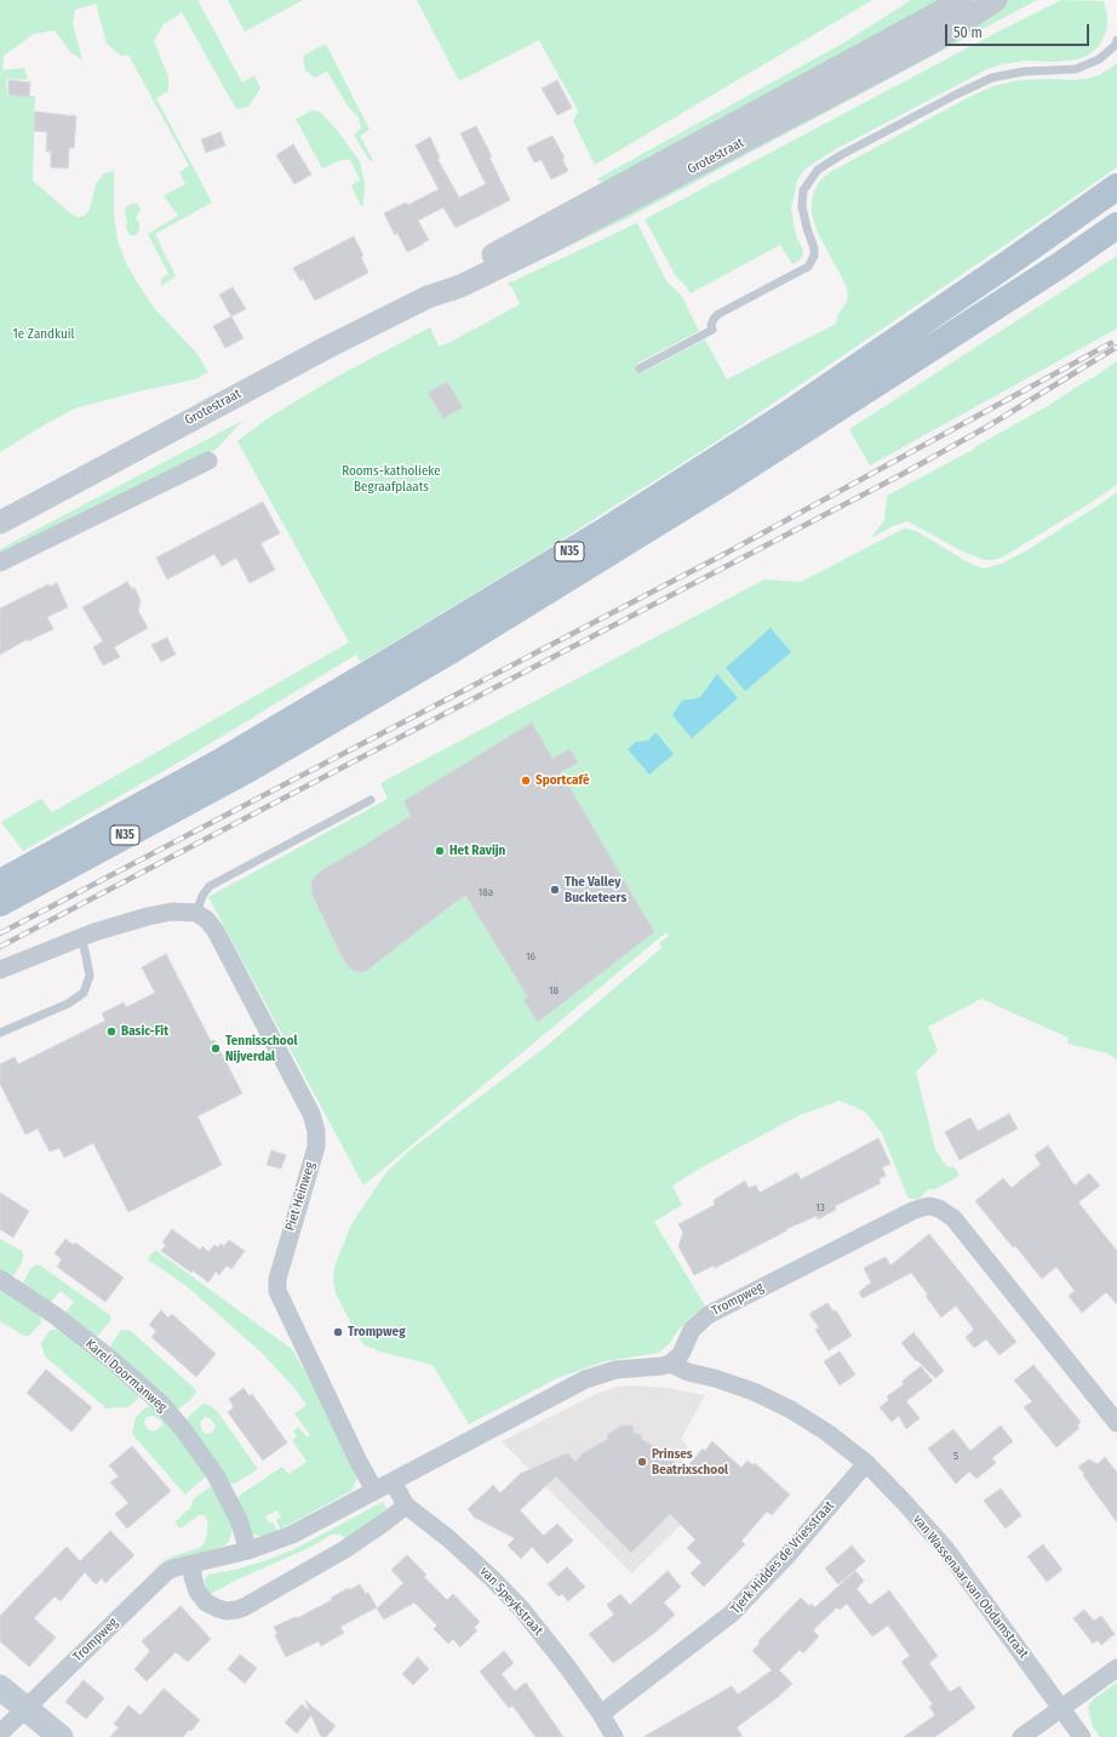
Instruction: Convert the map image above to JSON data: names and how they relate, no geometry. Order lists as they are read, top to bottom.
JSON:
{
  "streets": {
    "main road": ["N35"],
    "street": [
      "Grotestraat",
      "Piet Heinweg",
      "Trompweg",
      "Karel Doormanweg",
      "Tjerk Hiddes de Vriesstraat",
      "van Wassenaar van Obdamstraat",
      "van Speykstraat"
    ]
  },
  "crossings": [
    ["Piet Heinweg", "Trompweg"],
    ["Trompweg", "Karel Doormanweg"],
    ["Trompweg", "van Wassenaar van Obdamstraat"],
    ["Trompweg", "van Speykstraat"],
    ["Tjerk Hiddes de Vriesstraat", "van Wassenaar van Obdamstraat"],
    ["Tjerk Hiddes de Vriesstraat", "van Speykstraat"]
  ],
  "parks": ["1e Zandkuil", "Rooms-katholieke Begraafplaats"],
  "places": [
    "Sportcafé",
    "Het Ravijn",
    "The Valley Bucketeers",
    "Basic-Fit",
    "Tennisschool Nijverdal",
    "Trompweg",
    "Prinses Beatrixschool"
  ],
  "house_numbers": [
    "18a",
    "16",
    "18",
    "13",
    "5"
  ],
  "scale_bar": "50 m"
}
